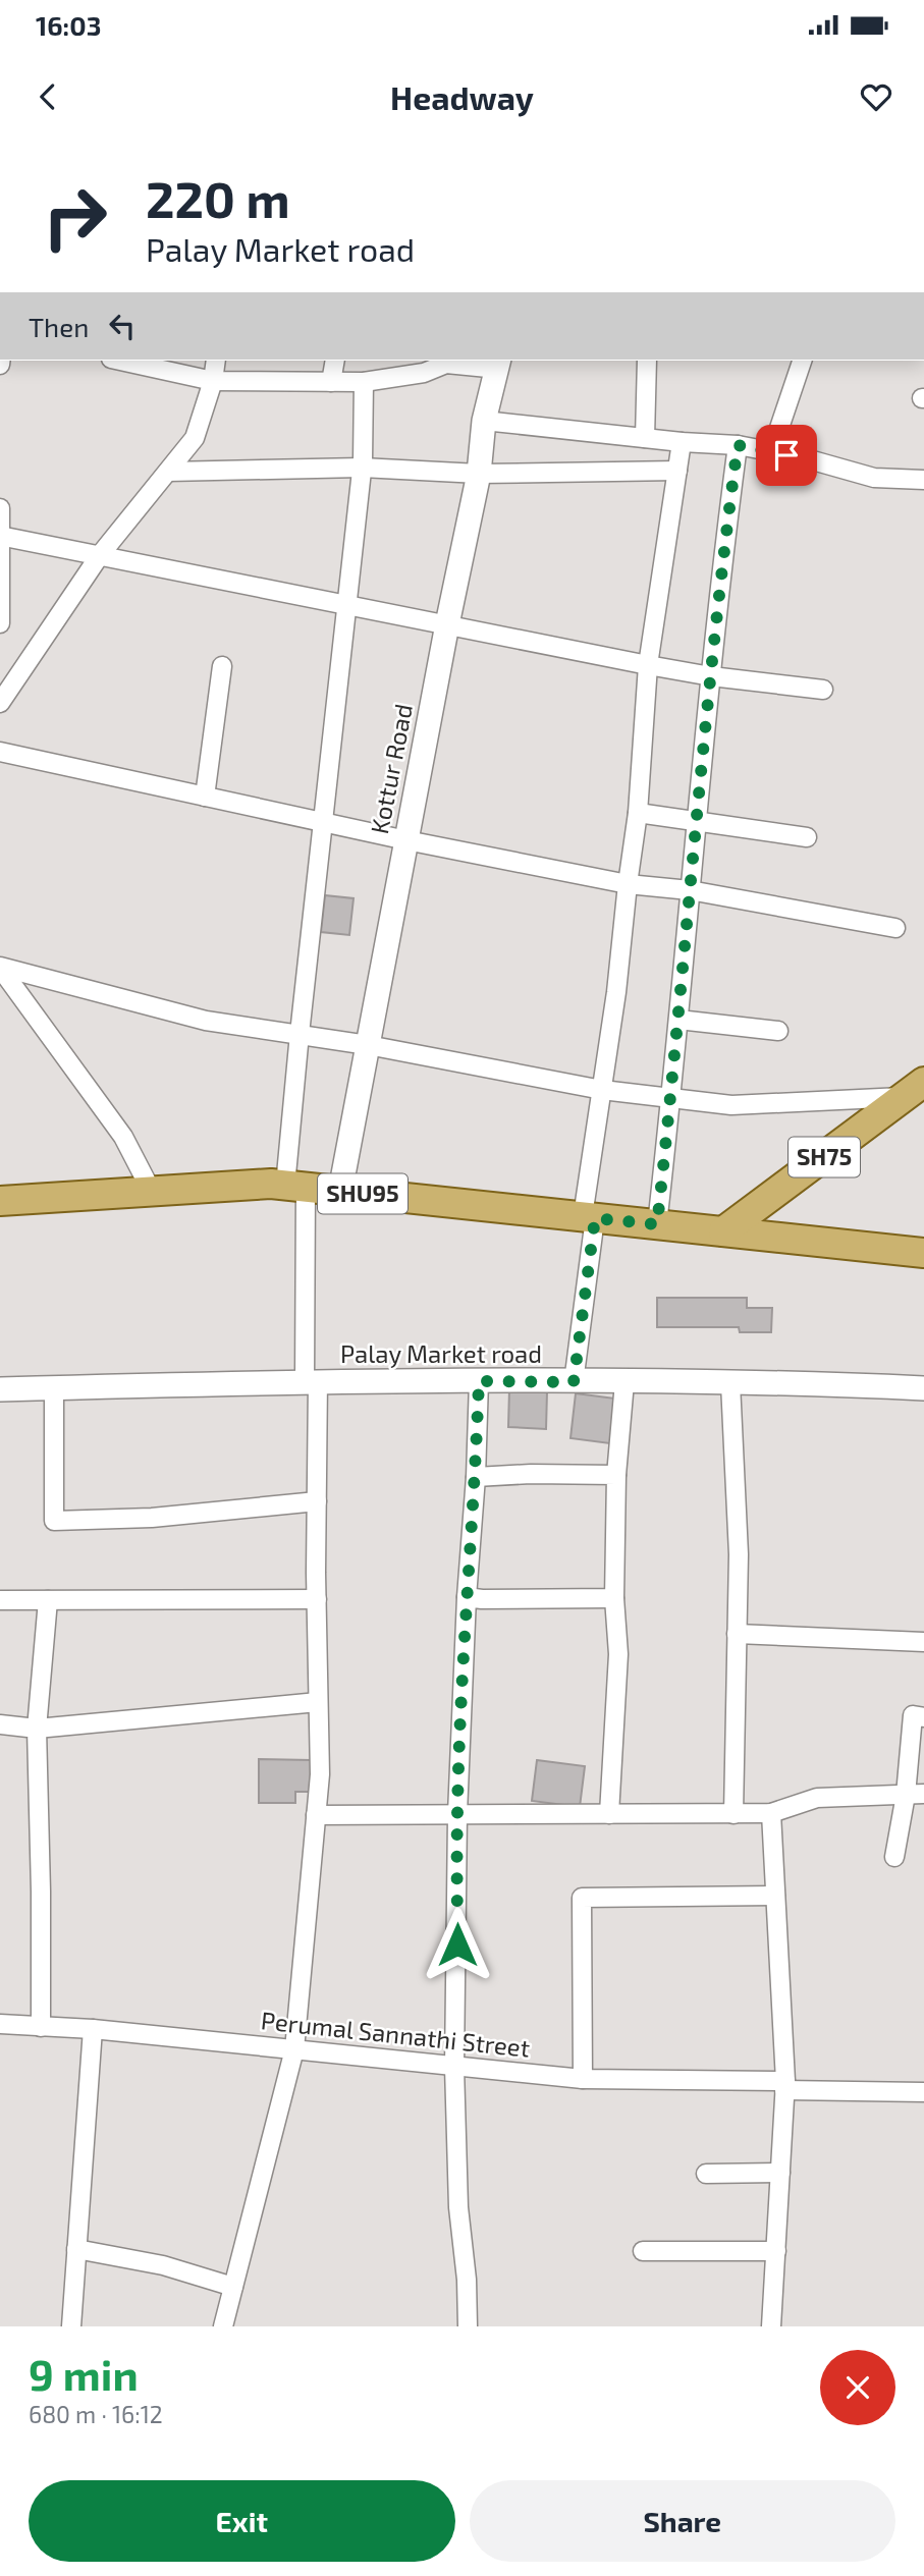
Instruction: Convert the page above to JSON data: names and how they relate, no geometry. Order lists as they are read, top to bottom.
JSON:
{
  "streets": {
    "main road": ["SH75", "SHU95"],
    "street": ["Kottur Road", "Palay Market road", "Perumal Sannathi Street"]
  },
  "crossings": [
    ["Kottur Road", "SHU95"],
    ["SH75", "SHU95"]
  ],
  "page": {
    "status": "16:03",
    "header": "Headway",
    "turn": ["220 m", "Palay Market road"],
    "then": "Then",
    "heading": ["9 min", "680 m · 16:12"],
    "buttons": ["Exit", "Share"]
  }
}
